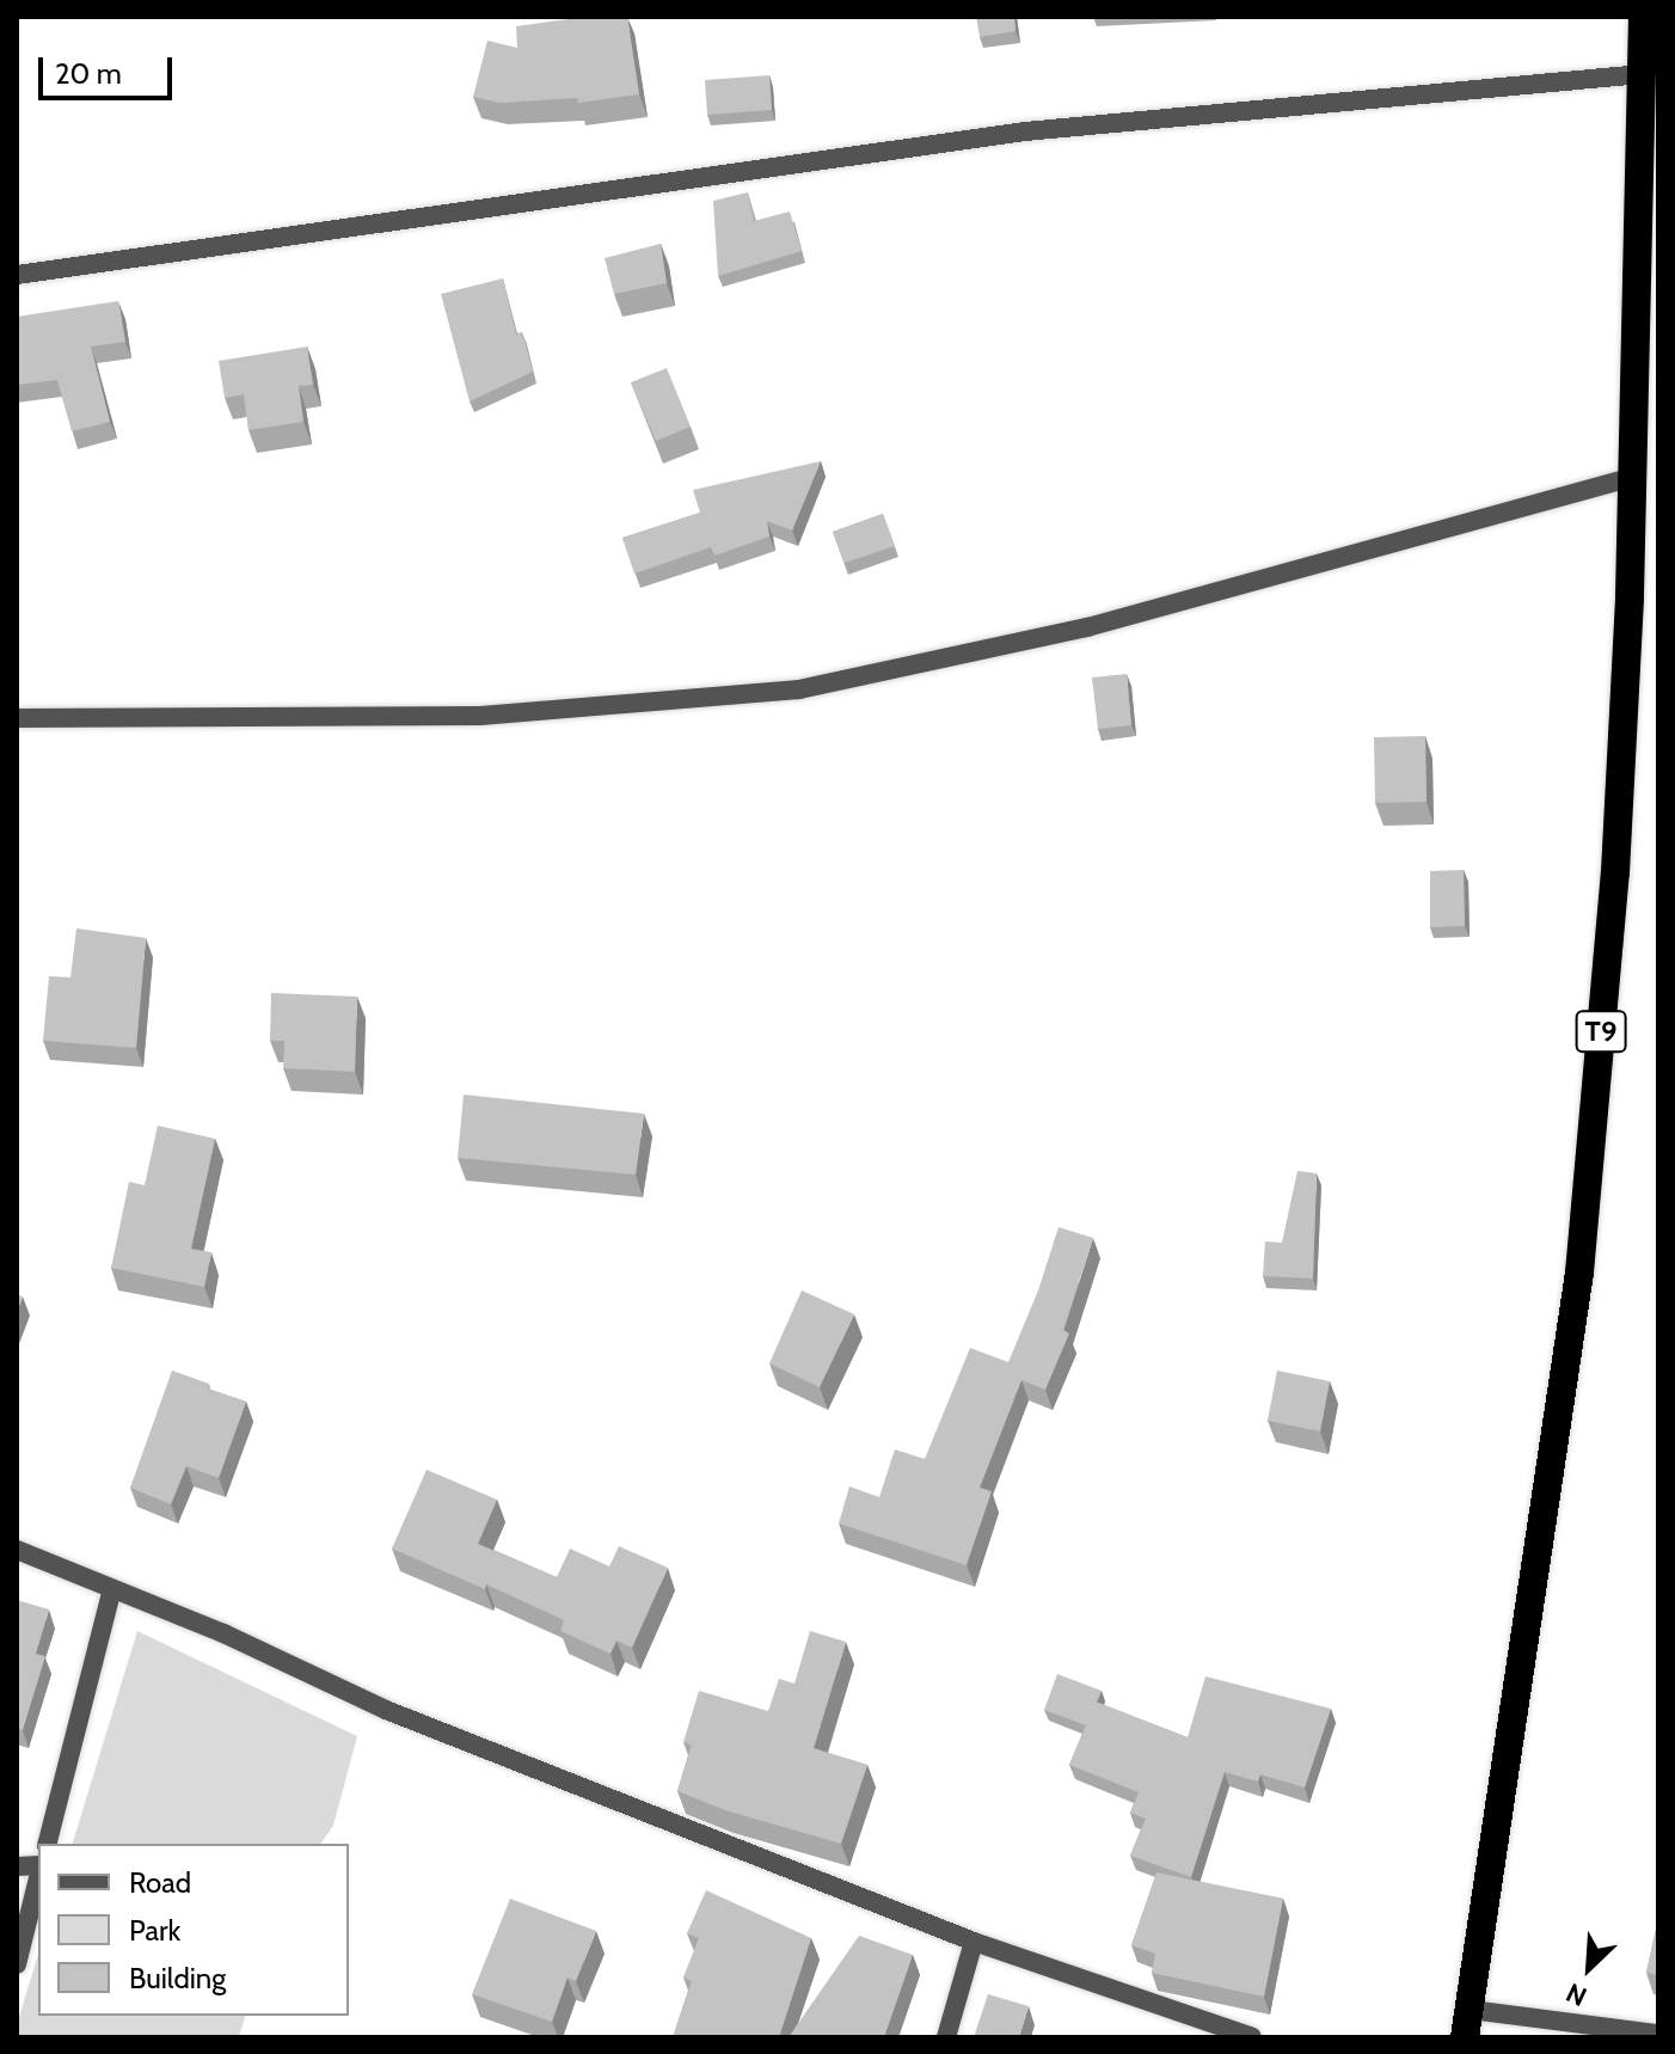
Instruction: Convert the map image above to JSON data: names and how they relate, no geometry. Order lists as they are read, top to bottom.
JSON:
{
  "streets": {
    "highway": ["T9"]
  },
  "legend": ["Road", "Park", "Building"],
  "scale_bar": "20 m",
  "north": "bottom left"
}
